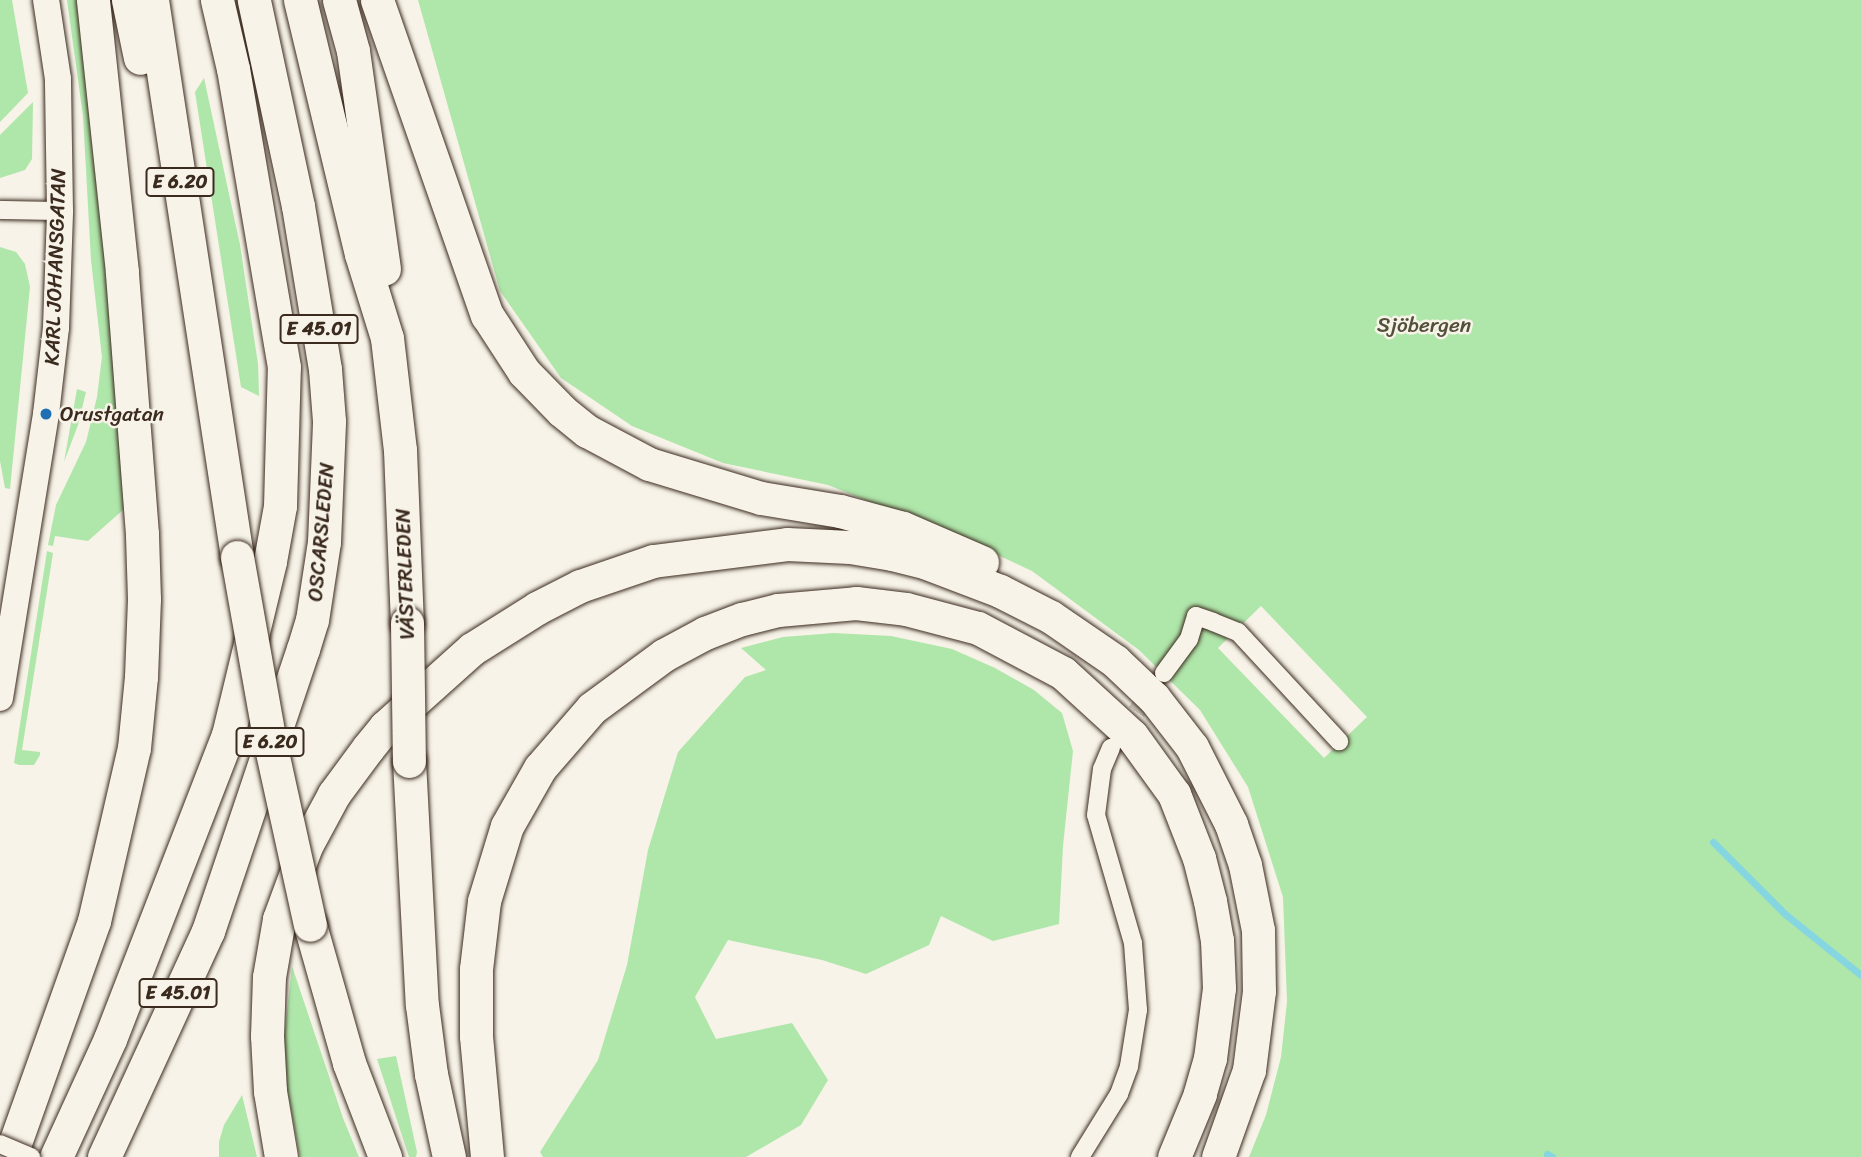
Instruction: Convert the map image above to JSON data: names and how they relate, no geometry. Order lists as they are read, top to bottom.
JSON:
{
  "streets": {
    "highway": [
      "E 6.20",
      "E 45.01",
      "OSCARSLEDEN",
      "VÄSTERLEDEN"
    ],
    "street": ["KARL JOHANSGATAN"]
  },
  "parks": ["Sjöbergen"],
  "places": ["Orustgatan"]
}
